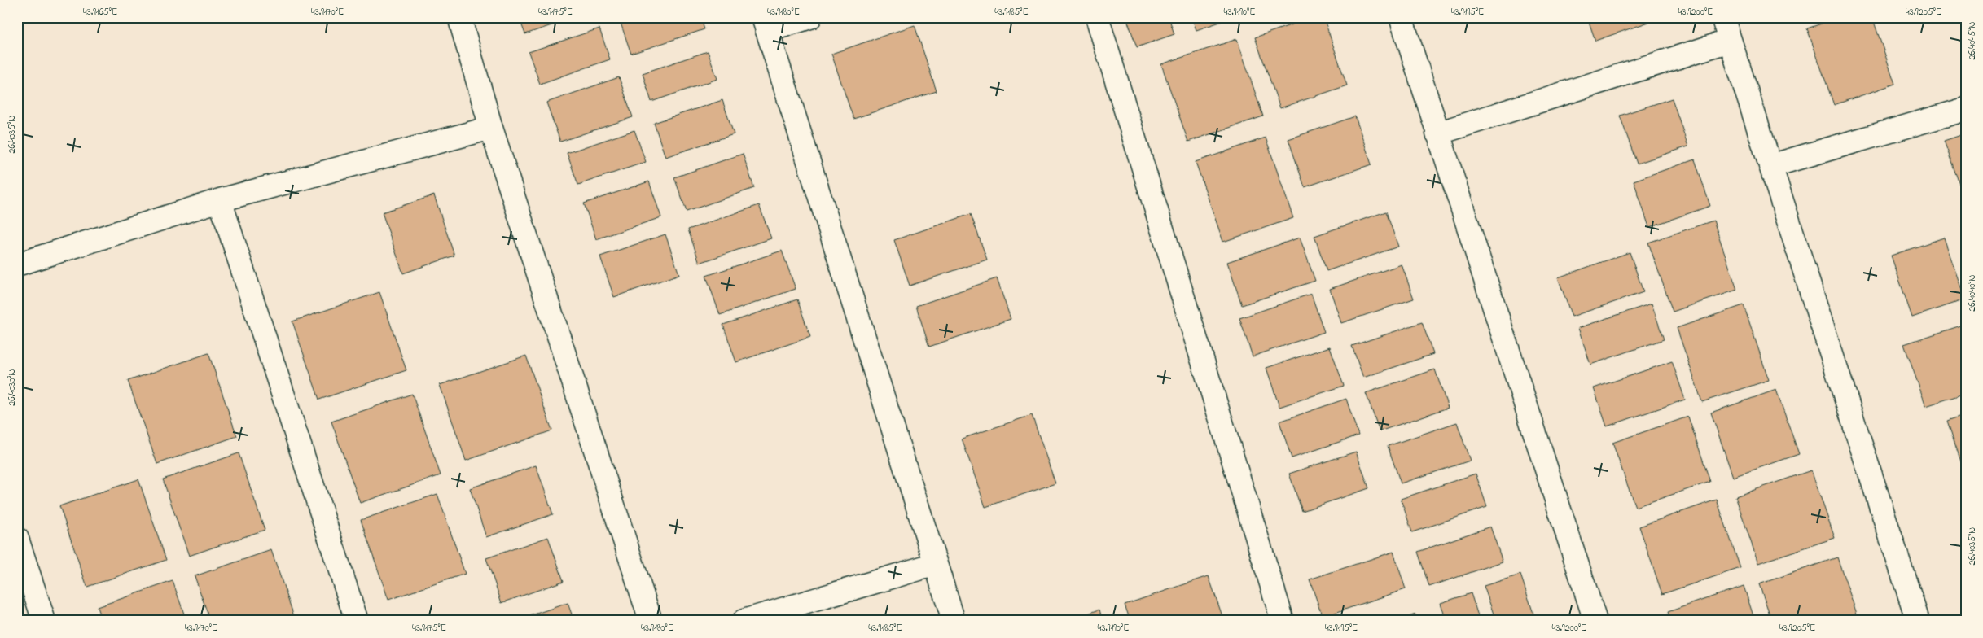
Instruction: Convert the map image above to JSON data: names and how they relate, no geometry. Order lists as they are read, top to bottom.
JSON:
{
  "coordinates": [
    "43.9165°E",
    "43.9170°E",
    "43.9175°E",
    "43.9180°E",
    "43.9185°E",
    "43.9190°E",
    "43.9195°E",
    "43.9200°E",
    "43.9205°E",
    "26.4045°N",
    "26.4035°N",
    "26.4040°N",
    "26.4030°N"
  ]
}
